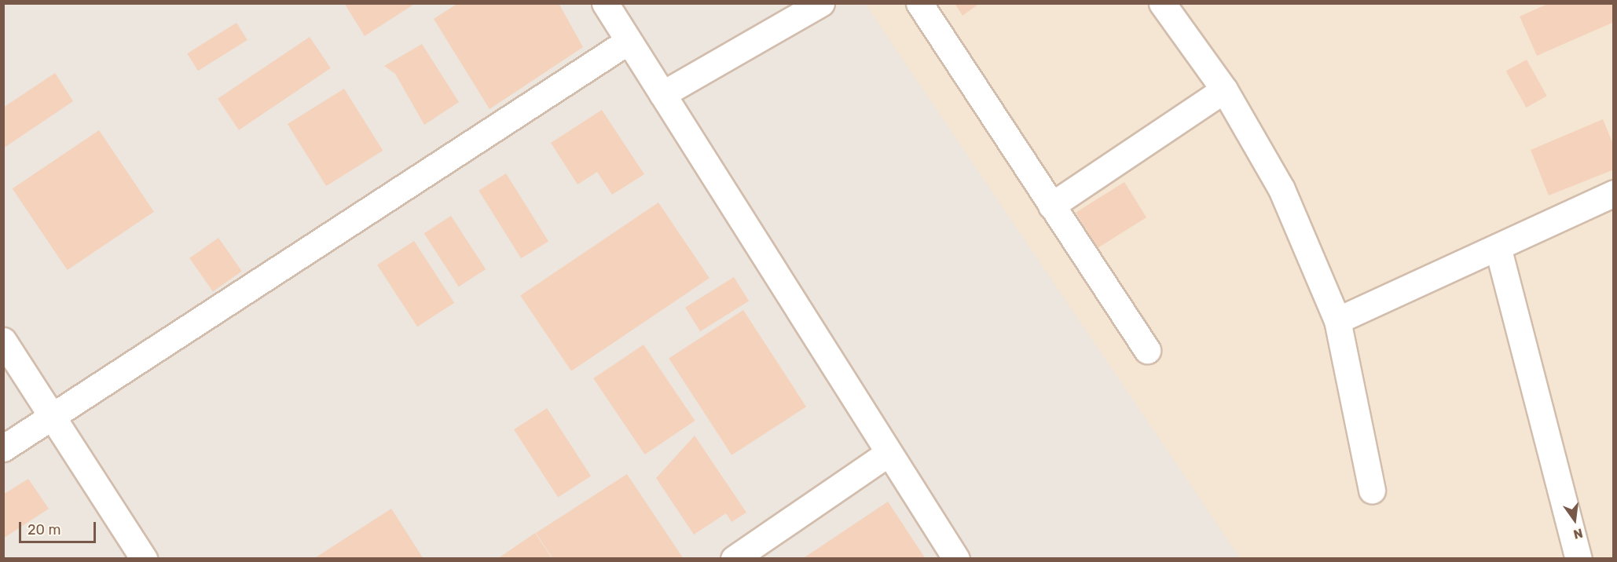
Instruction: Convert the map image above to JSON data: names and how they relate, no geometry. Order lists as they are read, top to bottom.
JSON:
{
  "scale_bar": "20 m",
  "north": "bottom"
}
